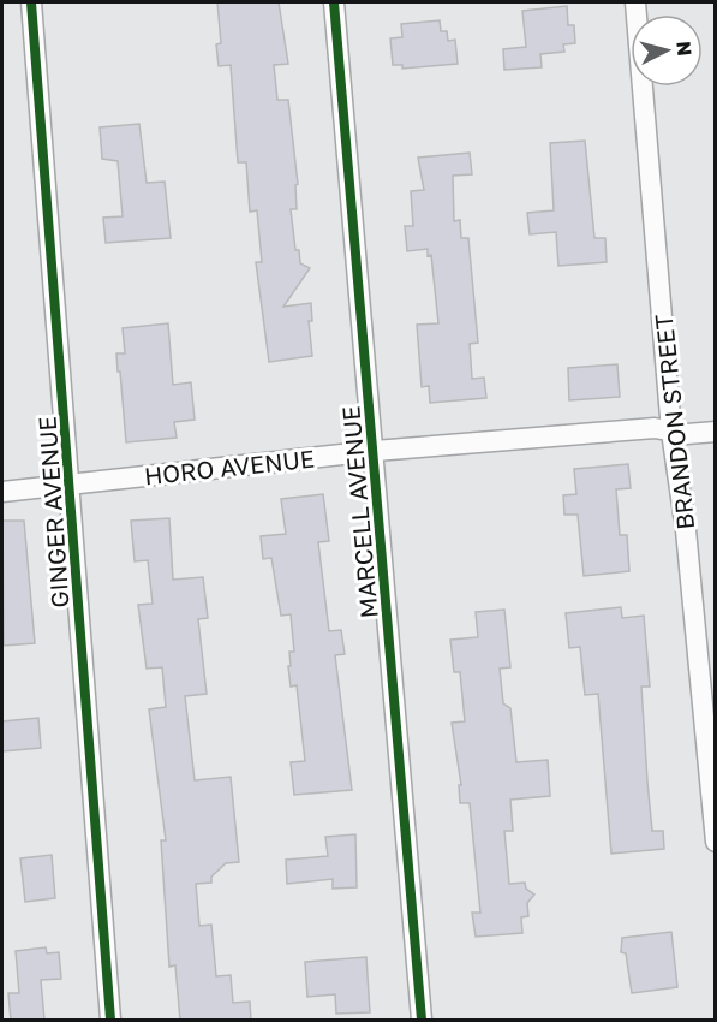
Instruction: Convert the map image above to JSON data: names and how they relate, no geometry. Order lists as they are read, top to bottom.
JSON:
{
  "streets": {
    "street": [
      "BRANDON STREET",
      "HORO AVENUE",
      "GINGER AVENUE",
      "MARCELL AVENUE"
    ]
  },
  "crossings": [
    ["BRANDON STREET", "HORO AVENUE"],
    ["HORO AVENUE", "GINGER AVENUE"],
    ["HORO AVENUE", "MARCELL AVENUE"]
  ],
  "north": "right"
}
